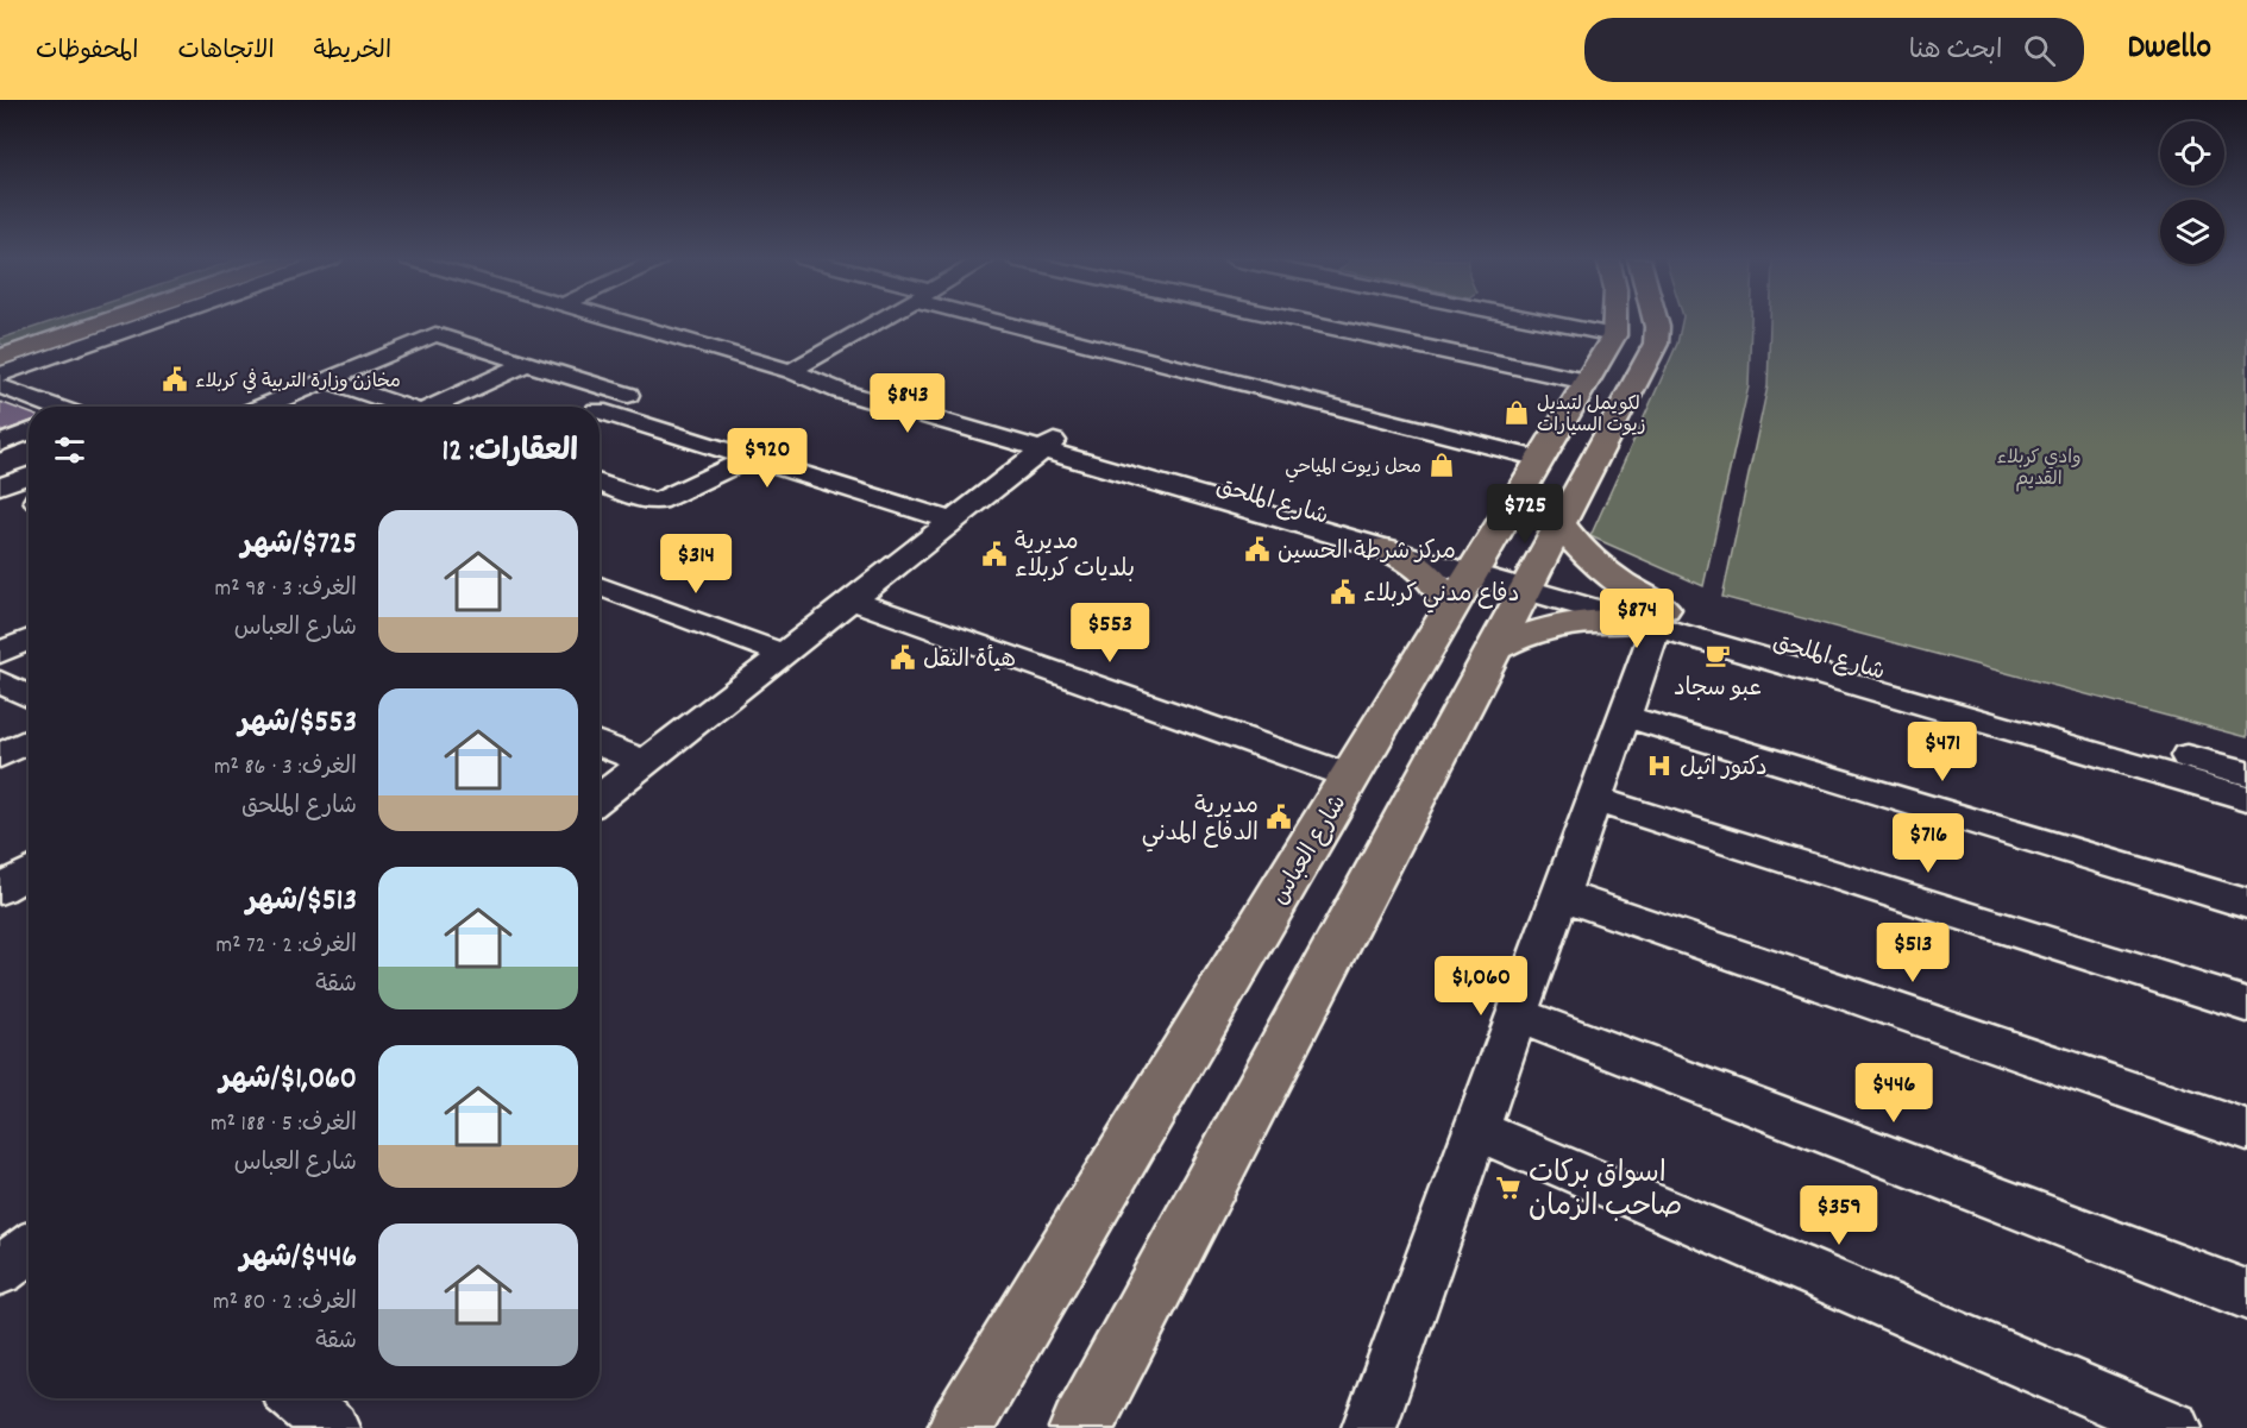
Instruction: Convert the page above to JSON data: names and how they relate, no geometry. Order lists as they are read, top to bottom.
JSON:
{
  "streets": {
    "main road": ["شارع العباس"],
    "street": ["شارع الملحق"]
  },
  "crossings": [
    ["شارع الملحق", "شارع العباس"]
  ],
  "parks": ["وادي كربلاء القديم"],
  "places": {
    "public building": [
      "مخازن وزارة التربية في كربلاء",
      "مركز شرطة الحسين",
      "مديرية بلديات كربلاء",
      "دفاع مدني كربلاء",
      "هيأة النقل",
      "مديرية الدفاع المدني"
    ],
    "shop": ["لكويمل لتبديل زيوت السيارات", "محل زيوت المياحي"],
    "cafe": ["عبو سجاد"],
    "hospital": ["دكتور اثيل"],
    "supermarket": ["اسواق بركات صاحب الزمان"]
  },
  "page": {
    "header": "Dwello",
    "search": "ابحث هنا",
    "nav": ["الخريطة", "الاتجاهات", "المحفوظات"],
    "price": [
      "$843",
      "$920",
      "$725",
      "$314",
      "$874",
      "$553",
      "$471",
      "$716",
      "$513",
      "$1,060",
      "$446",
      "$359"
    ],
    "heading": "العقارات: 12",
    "list": [
      {
        "name": "$725/شهر",
        "note": "الغرف: 3 · 98 m² · شارع العباس"
      },
      {
        "name": "$553/شهر",
        "note": "الغرف: 3 · 86 m² · شارع الملحق"
      },
      {
        "name": "$513/شهر",
        "note": "الغرف: 2 · 72 m² · شقة"
      },
      {
        "name": "$1,060/شهر",
        "note": "الغرف: 5 · 188 m² · شارع العباس"
      },
      {
        "name": "$446/شهر",
        "note": "الغرف: 2 · 80 m² · شقة"
      }
    ]
  }
}
